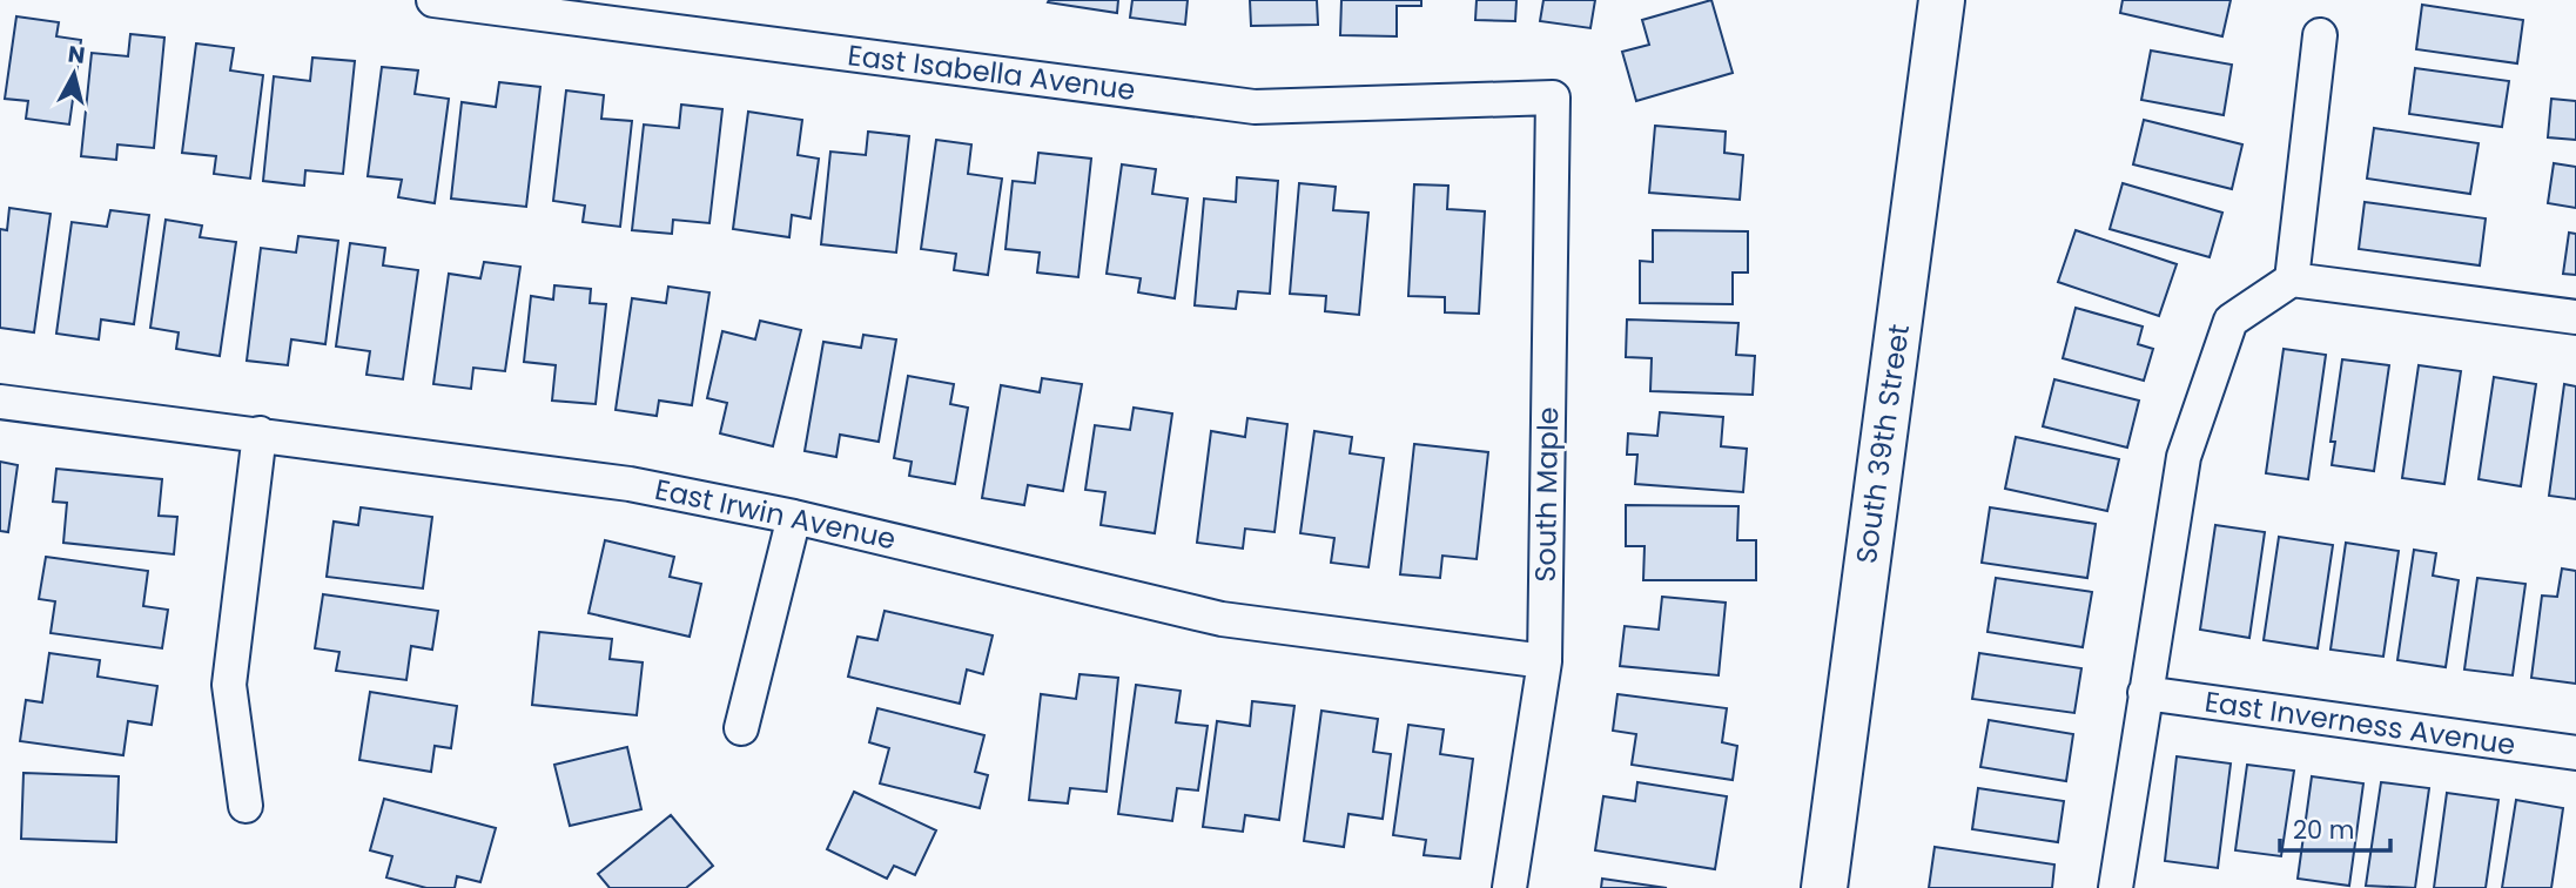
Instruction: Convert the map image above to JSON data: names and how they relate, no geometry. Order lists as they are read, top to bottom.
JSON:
{
  "streets": {
    "street": [
      "East Isabella Avenue",
      "South 39th Street",
      "South Maple",
      "East Irwin Avenue",
      "East Inverness Avenue"
    ]
  },
  "crossings": [
    ["East Isabella Avenue", "South Maple"],
    ["South Maple", "East Irwin Avenue"]
  ],
  "scale_bar": "20 m",
  "north": "top"
}
